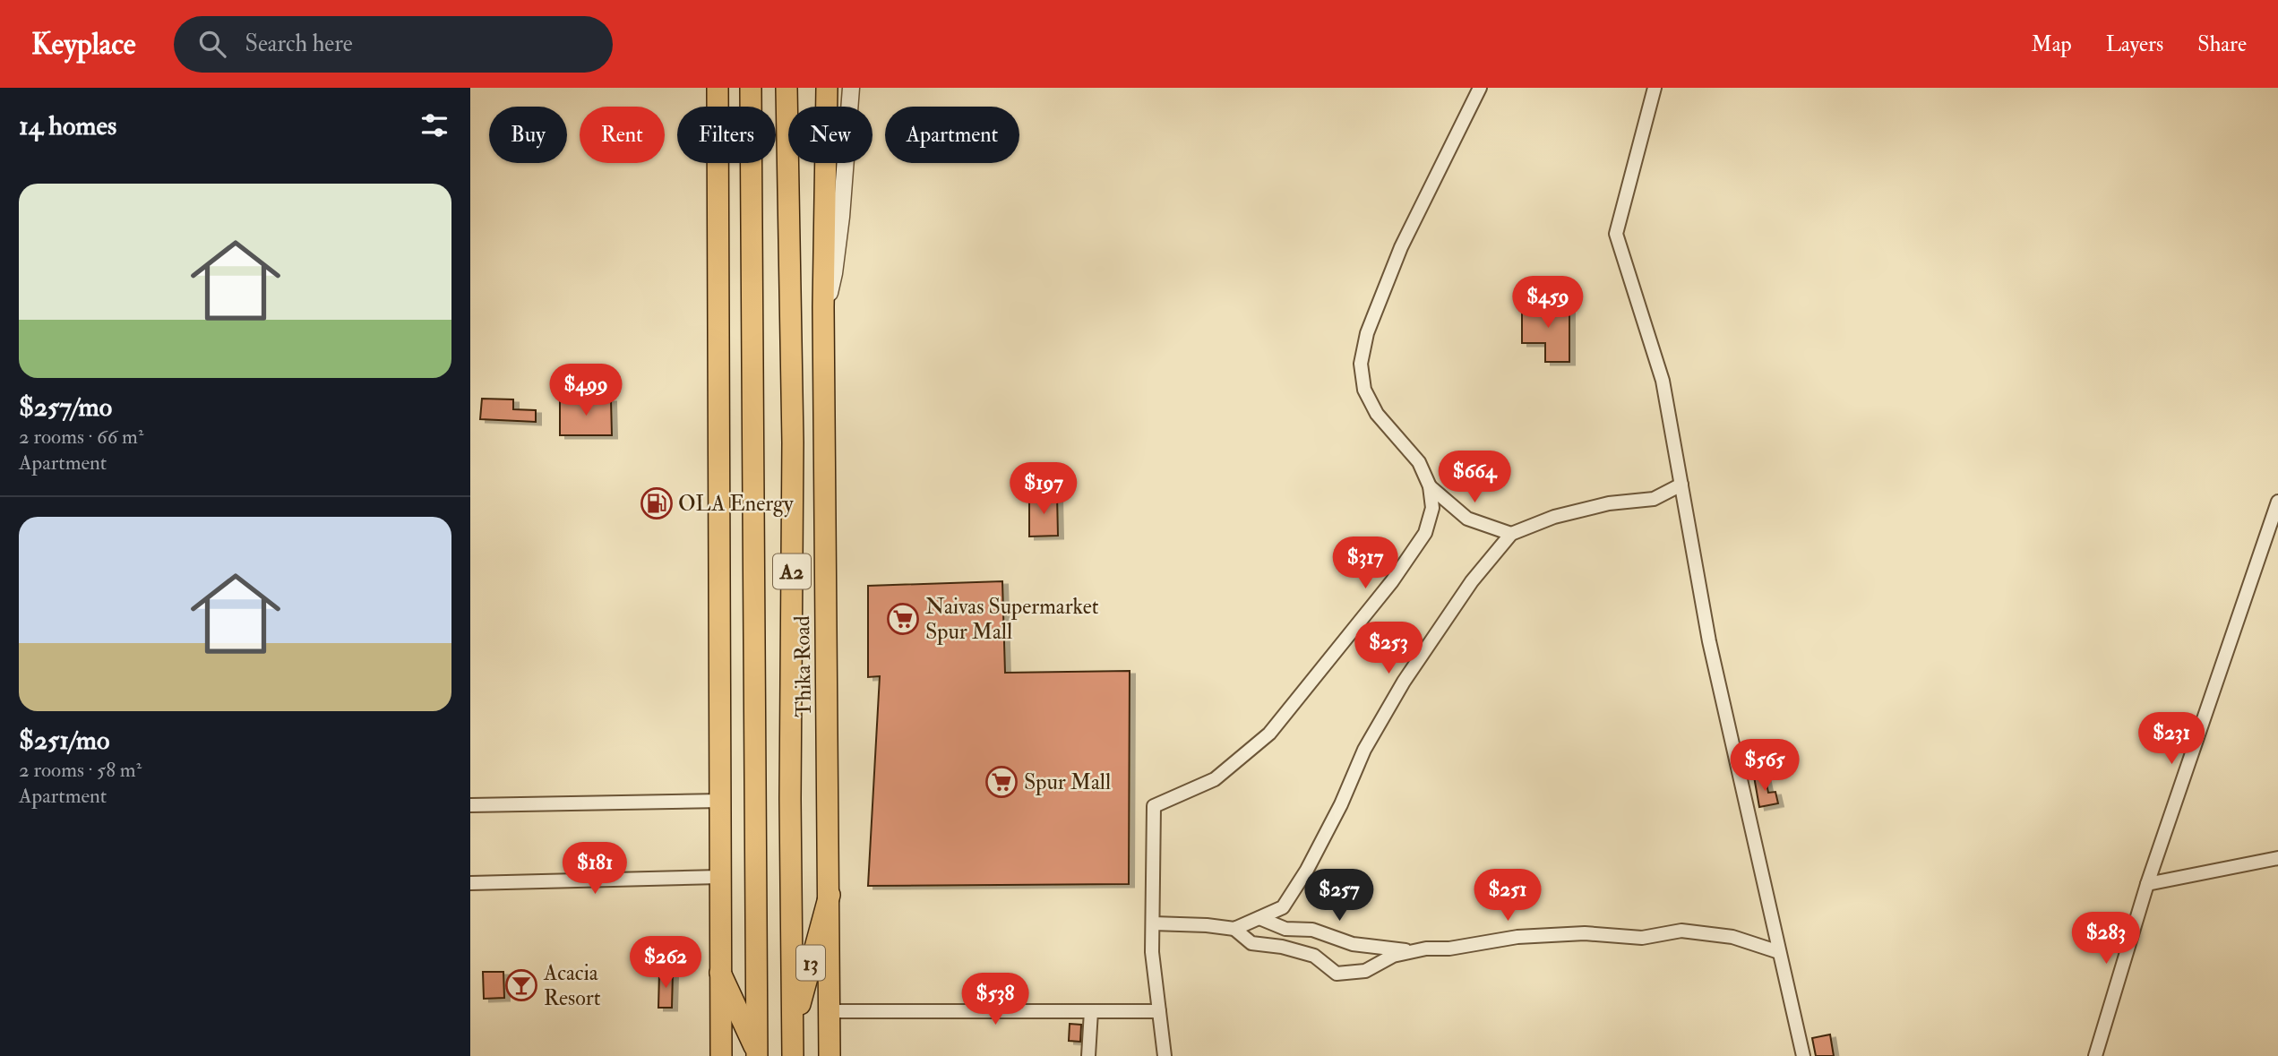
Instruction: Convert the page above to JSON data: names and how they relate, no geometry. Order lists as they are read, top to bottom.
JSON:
{
  "streets": {
    "main road": ["A2", "Thika Road", "13"]
  },
  "crossings": [
    ["Thika Road", "13"]
  ],
  "places": {
    "fuel station": ["OLA Energy"],
    "supermarket": ["Naivas Supermarket Spur Mall", "Spur Mall"],
    "bar": ["Acacia Resort"]
  },
  "page": {
    "header": "Keyplace",
    "search": "Search here",
    "nav": ["Map", "Layers", "Share"],
    "heading": "14 homes",
    "chip": [
      "Buy",
      "Rent",
      "Filters",
      "New",
      "Apartment"
    ],
    "list": [
      {
        "name": "$257/mo",
        "note": "2 rooms · 66 m² · Apartment"
      },
      {
        "name": "$251/mo",
        "note": "2 rooms · 58 m² · Apartment"
      }
    ],
    "price": [
      "$459",
      "$499",
      "$664",
      "$197",
      "$317",
      "$253",
      "$231",
      "$565",
      "$181",
      "$257",
      "$251",
      "$283",
      "$262",
      "$538"
    ]
  }
}
